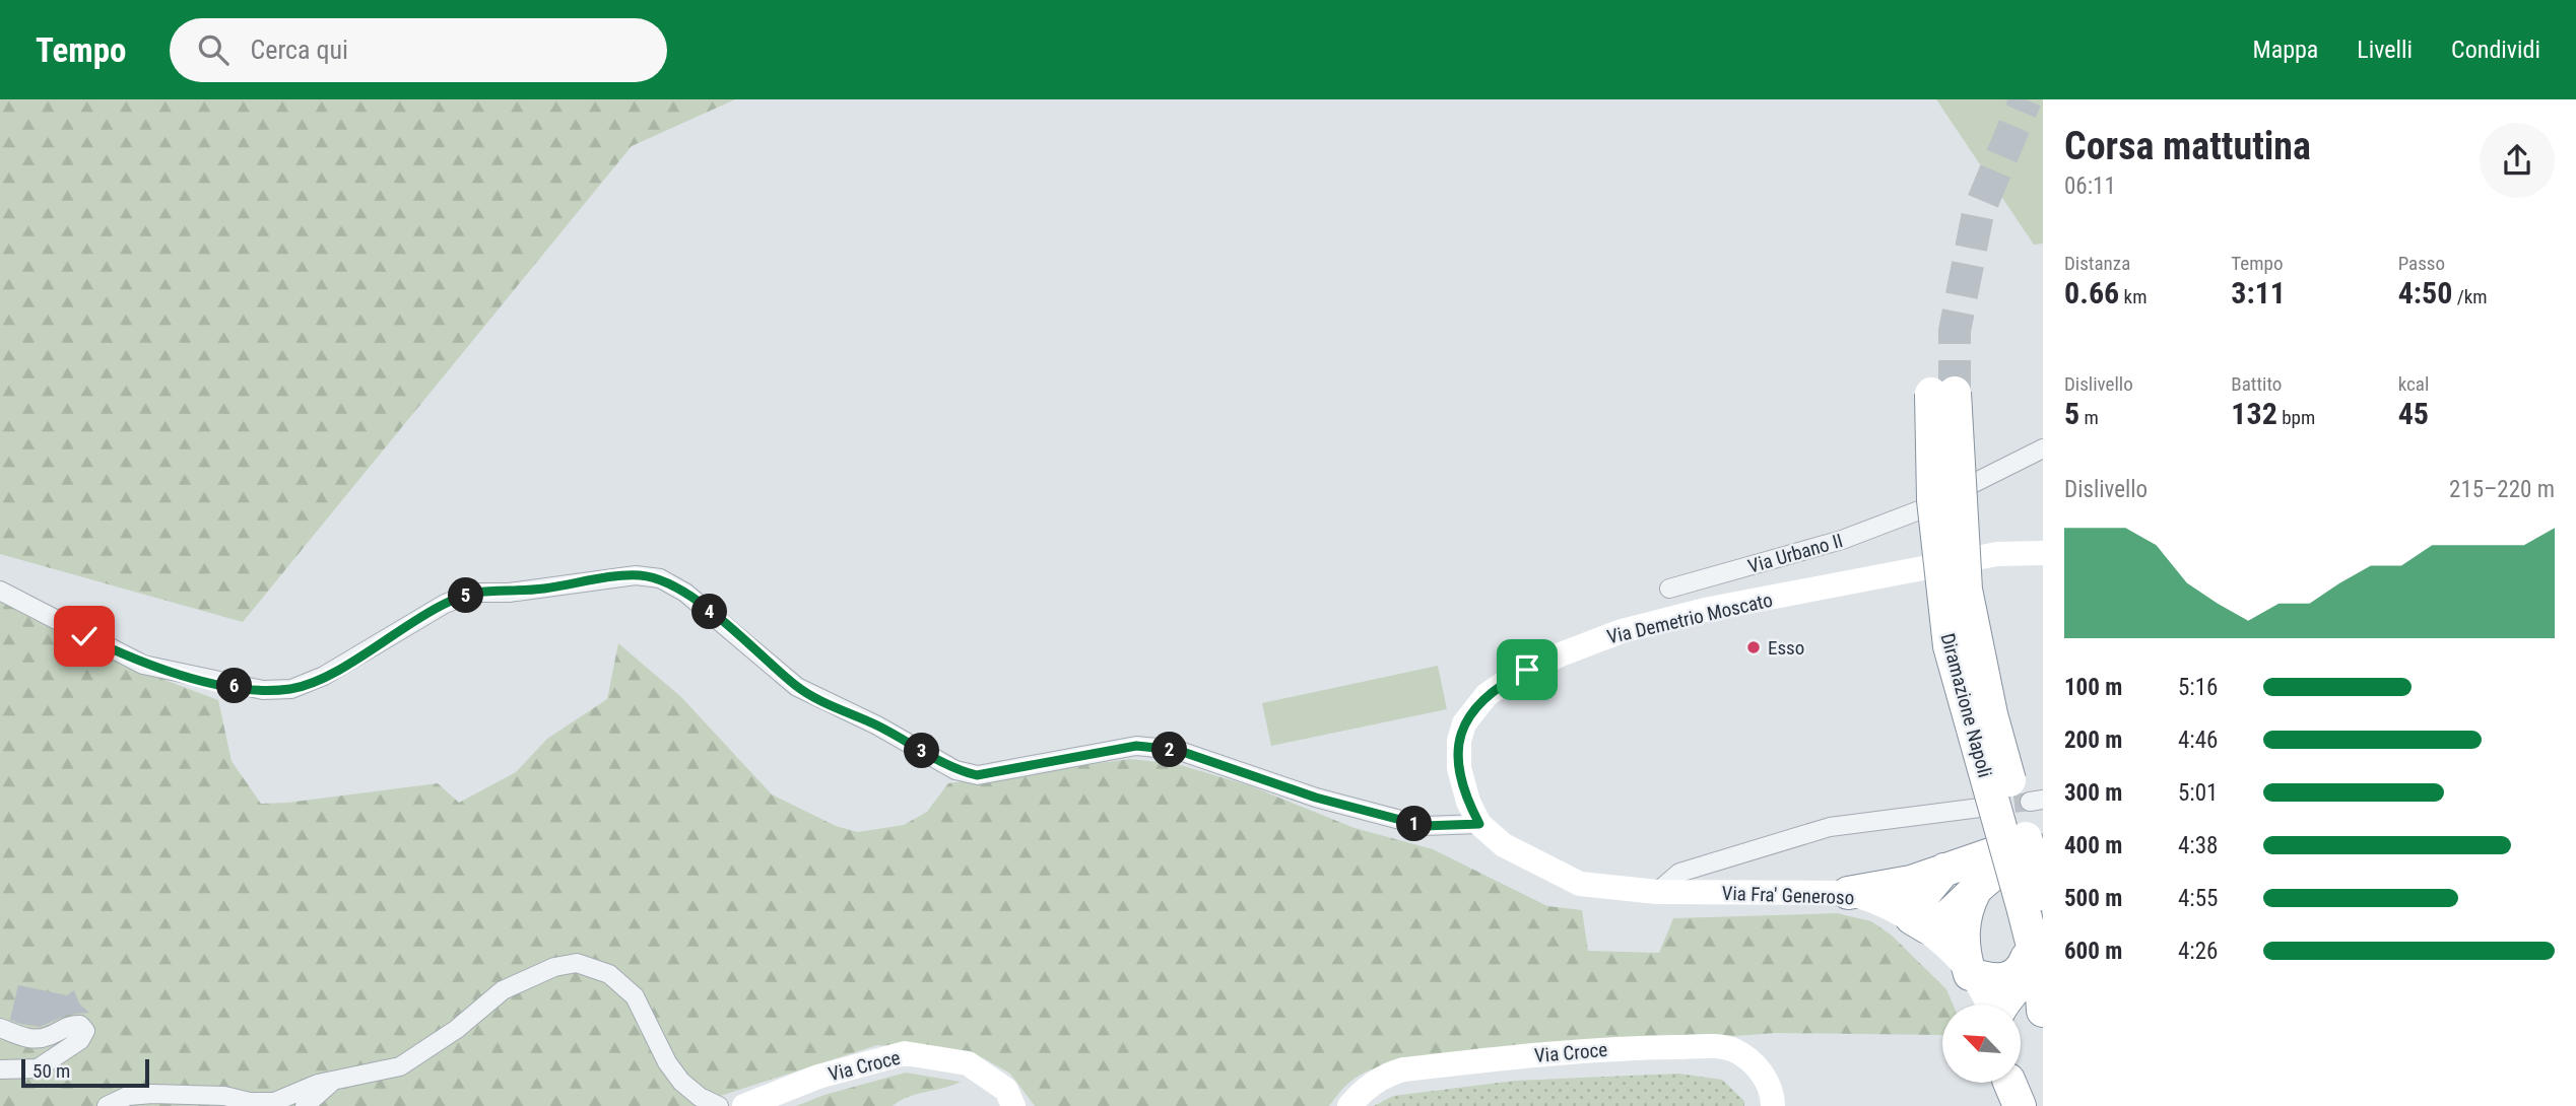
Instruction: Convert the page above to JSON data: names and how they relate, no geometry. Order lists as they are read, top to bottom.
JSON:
{
  "streets": {
    "highway": ["Diramazione Napoli"],
    "street": [
      "Via Urbano II",
      "Via Demetrio Moscato",
      "Via Fra' Generoso",
      "Via Croce"
    ]
  },
  "crossings": [
    ["Via Demetrio Moscato", "Via Fra' Generoso"]
  ],
  "places": ["Esso"],
  "scale_bar": "50 m",
  "north": "top left",
  "page": {
    "header": "Tempo",
    "search": "Cerca qui",
    "nav": ["Mappa", "Livelli", "Condividi"],
    "heading": ["Corsa mattutina", "06:11"],
    "stats": [
      ["Distanza", "0.66 km"],
      ["Tempo", "3:11"],
      ["Passo", "4:50 /km"],
      ["Dislivello", "5 m"],
      ["Battito", "132 bpm"],
      ["kcal", "45"]
    ],
    "chart": ["Dislivello", "215–220 m"],
    "pins": [
      "5",
      "4",
      "6",
      "2",
      "3",
      "1"
    ],
    "list": [
      {
        "name": "100 m",
        "note": "5:16"
      },
      {
        "name": "200 m",
        "note": "4:46"
      },
      {
        "name": "300 m",
        "note": "5:01"
      },
      {
        "name": "400 m",
        "note": "4:38"
      },
      {
        "name": "500 m",
        "note": "4:55"
      },
      {
        "name": "600 m",
        "note": "4:26"
      }
    ],
    "scale": "50 m"
  }
}
